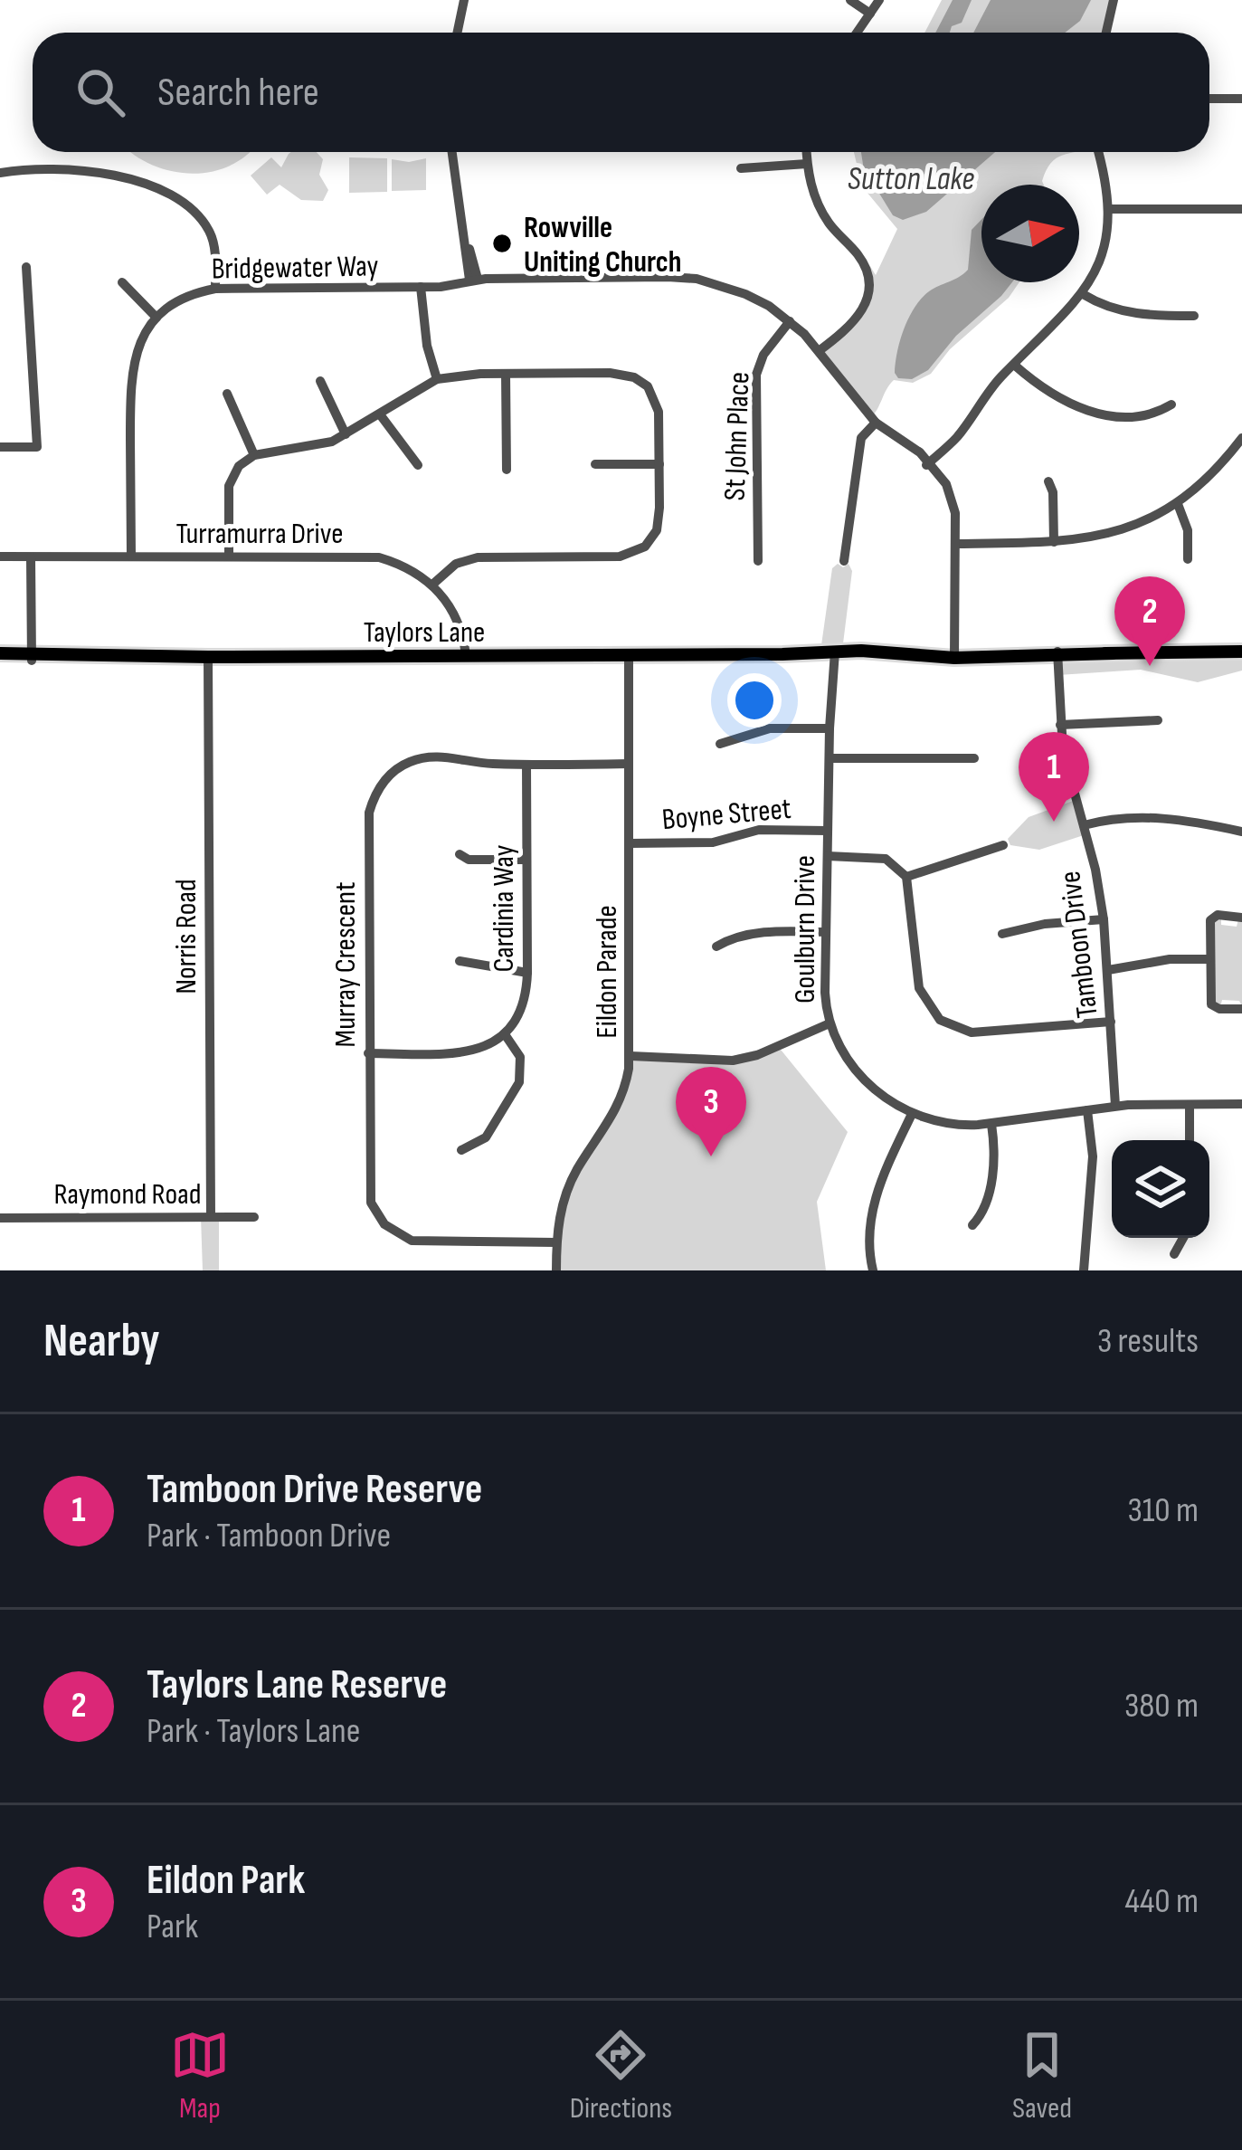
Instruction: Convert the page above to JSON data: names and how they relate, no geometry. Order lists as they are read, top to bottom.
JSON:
{
  "streets": {
    "main road": ["Taylors Lane"],
    "street": [
      "Bridgewater Way",
      "St John Place",
      "Turramurra Drive",
      "Boyne Street",
      "Cardinia Way",
      "Goulburn Drive",
      "Norris Road",
      "Tamboon Drive",
      "Murray Crescent",
      "Eildon Parade",
      "Raymond Road"
    ]
  },
  "crossings": [
    ["Bridgewater Way", "St John Place"],
    ["Bridgewater Way", "Taylors Lane"],
    ["Taylors Lane", "Goulburn Drive"],
    ["Taylors Lane", "Norris Road"],
    ["Taylors Lane", "Tamboon Drive"],
    ["Taylors Lane", "Eildon Parade"],
    ["Boyne Street", "Goulburn Drive"],
    ["Boyne Street", "Eildon Parade"],
    ["Cardinia Way", "Murray Crescent"],
    ["Goulburn Drive", "Tamboon Drive"],
    ["Norris Road", "Raymond Road"],
    ["Murray Crescent", "Eildon Parade"]
  ],
  "water": ["Sutton Lake"],
  "places": ["Rowville Uniting Church"],
  "north": "right",
  "page": {
    "search": "Search here",
    "pins": ["2", "1", "3"],
    "heading": ["Nearby", "3 results"],
    "list": [
      {
        "mark": "1",
        "name": "Tamboon Drive Reserve",
        "note": "Park · Tamboon Drive",
        "value": "310 m"
      },
      {
        "mark": "2",
        "name": "Taylors Lane Reserve",
        "note": "Park · Taylors Lane",
        "value": "380 m"
      },
      {
        "mark": "3",
        "name": "Eildon Park",
        "note": "Park",
        "value": "440 m"
      }
    ],
    "nav": ["Map", "Directions", "Saved"]
  }
}
